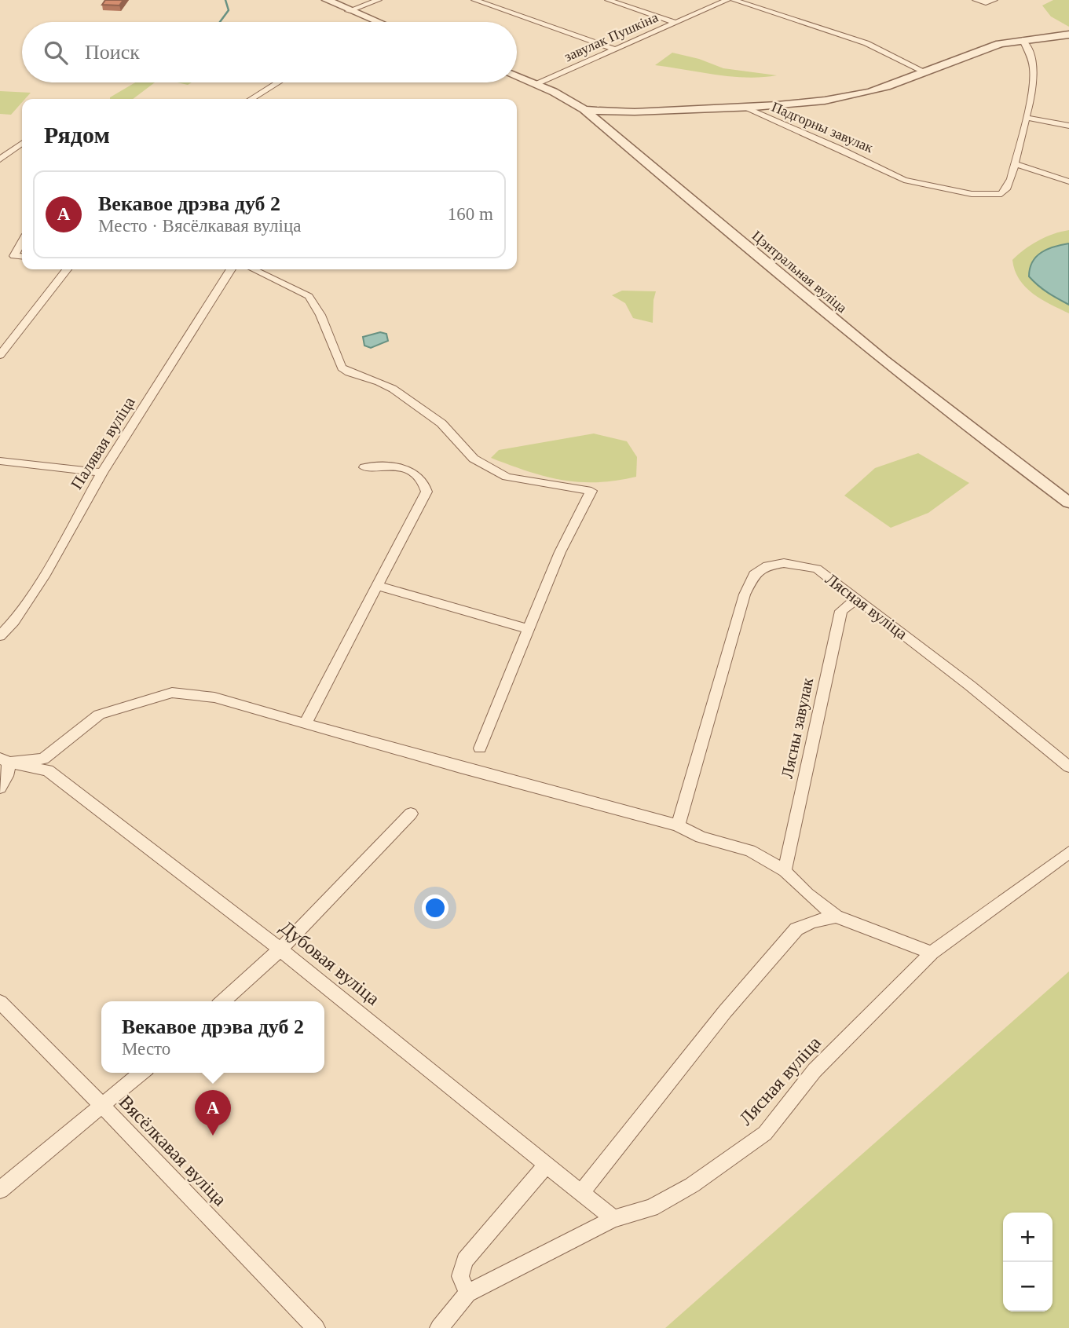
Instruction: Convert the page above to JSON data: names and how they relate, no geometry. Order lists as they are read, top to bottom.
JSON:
{
  "streets": {
    "street": [
      "завулак Пушкіна",
      "Падгорны завулак",
      "Цэнтральная вуліца",
      "Палявая вуліца",
      "Лясная вуліца",
      "Лясны завулак",
      "Дубовая вуліца",
      "Вясёлкавая вуліца"
    ]
  },
  "crossings": [
    ["завулак Пушкіна", "Цэнтральная вуліца"],
    ["Лясная вуліца", "Лясны завулак"],
    ["Лясная вуліца", "Дубовая вуліца"]
  ],
  "page": {
    "search": "Поиск",
    "heading": "Рядом",
    "list": [
      {
        "mark": "A",
        "name": "Векавое дрэва дуб 2",
        "note": "Место · Вясёлкавая вуліца",
        "value": "160 m"
      }
    ],
    "popup": ["Векавое дрэва дуб 2", "Место"],
    "pins": "A",
    "map_buttons": ["+", "−"]
  }
}
